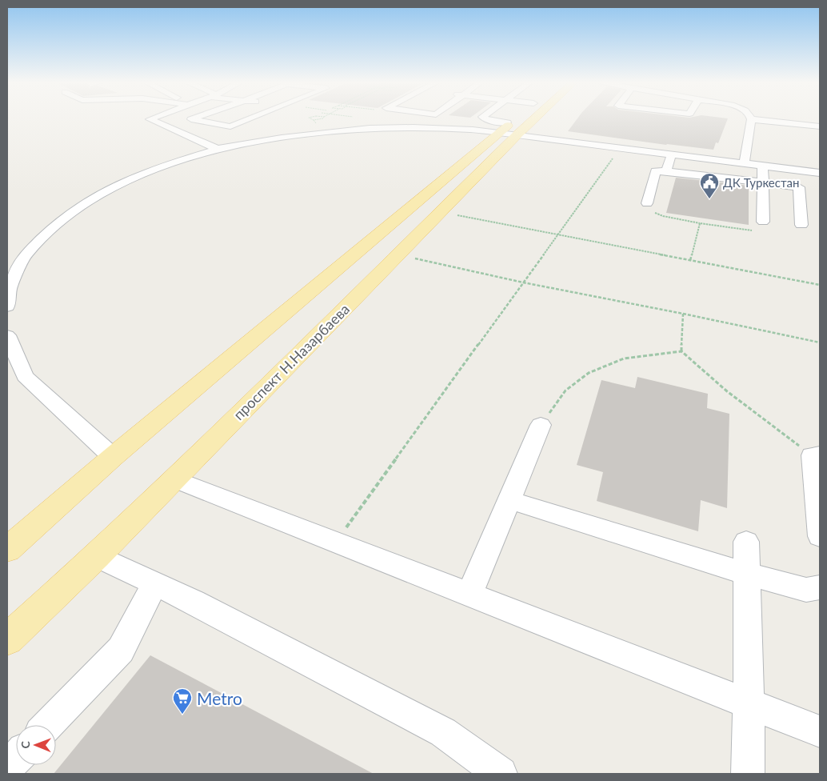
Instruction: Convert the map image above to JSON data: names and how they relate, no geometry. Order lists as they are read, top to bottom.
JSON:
{
  "streets": {
    "main road": ["проспект Н.Назарбаева"]
  },
  "places": {
    "public building": ["ДК Туркестан"],
    "supermarket": ["Metro"]
  },
  "north": "left"
}
